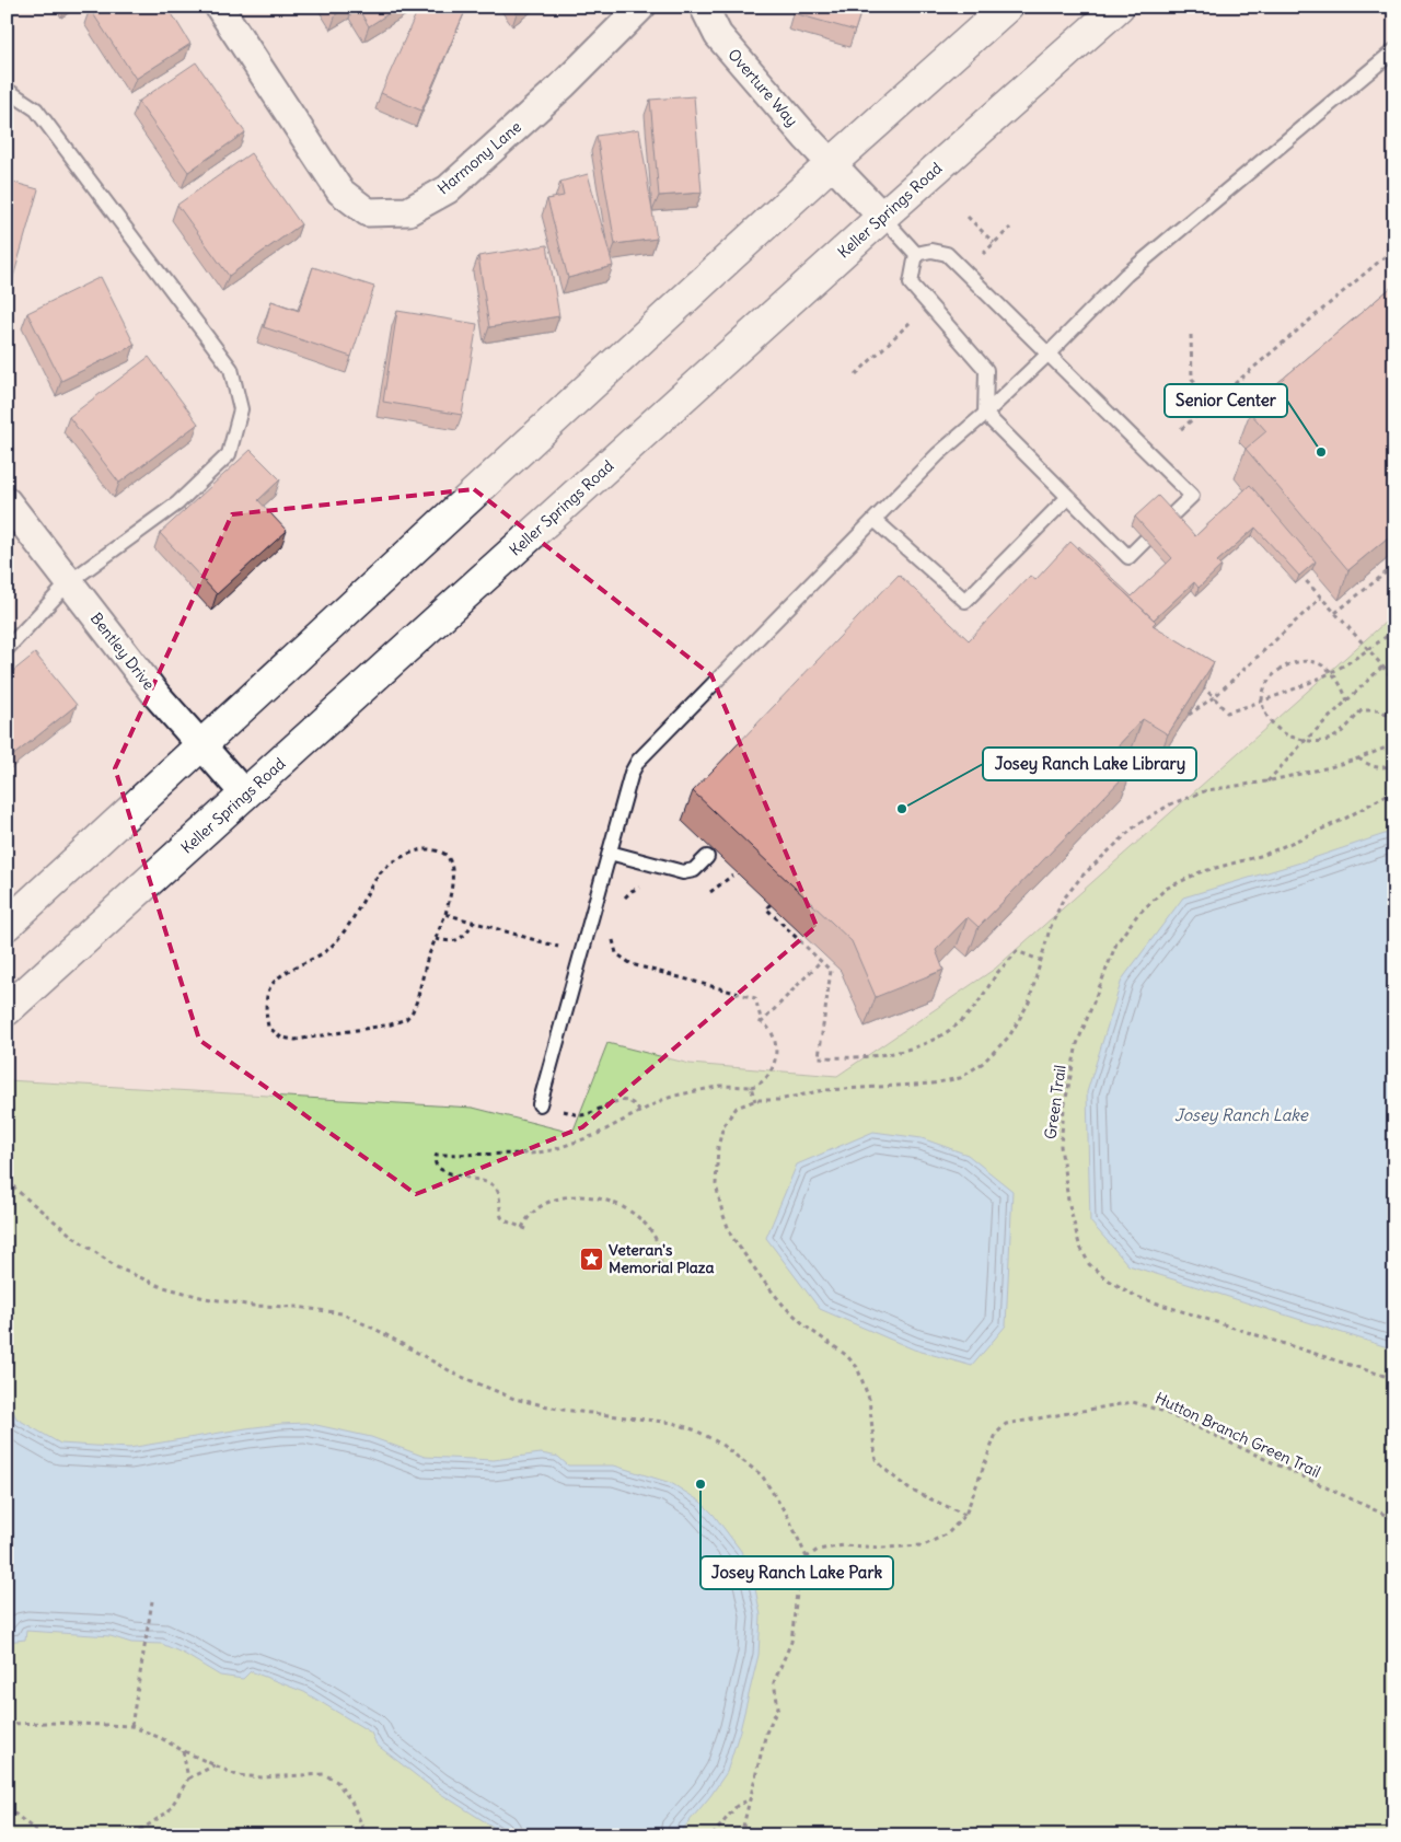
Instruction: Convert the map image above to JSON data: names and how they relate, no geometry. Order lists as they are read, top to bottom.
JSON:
{
  "streets": {
    "main road": ["Keller Springs Road"],
    "street": ["Overture Way", "Harmony Lane", "Bentley Drive"],
    "path": ["Green Trail", "Hutton Branch Green Trail"]
  },
  "crossings": [
    ["Overture Way", "Keller Springs Road"],
    ["Keller Springs Road", "Bentley Drive"]
  ],
  "water": ["Josey Ranch Lake"],
  "places": {
    "other": ["Senior Center", "Josey Ranch Lake Library", "Josey Ranch Lake Park"],
    "place": ["Veteran's Memorial Plaza"]
  }
}
